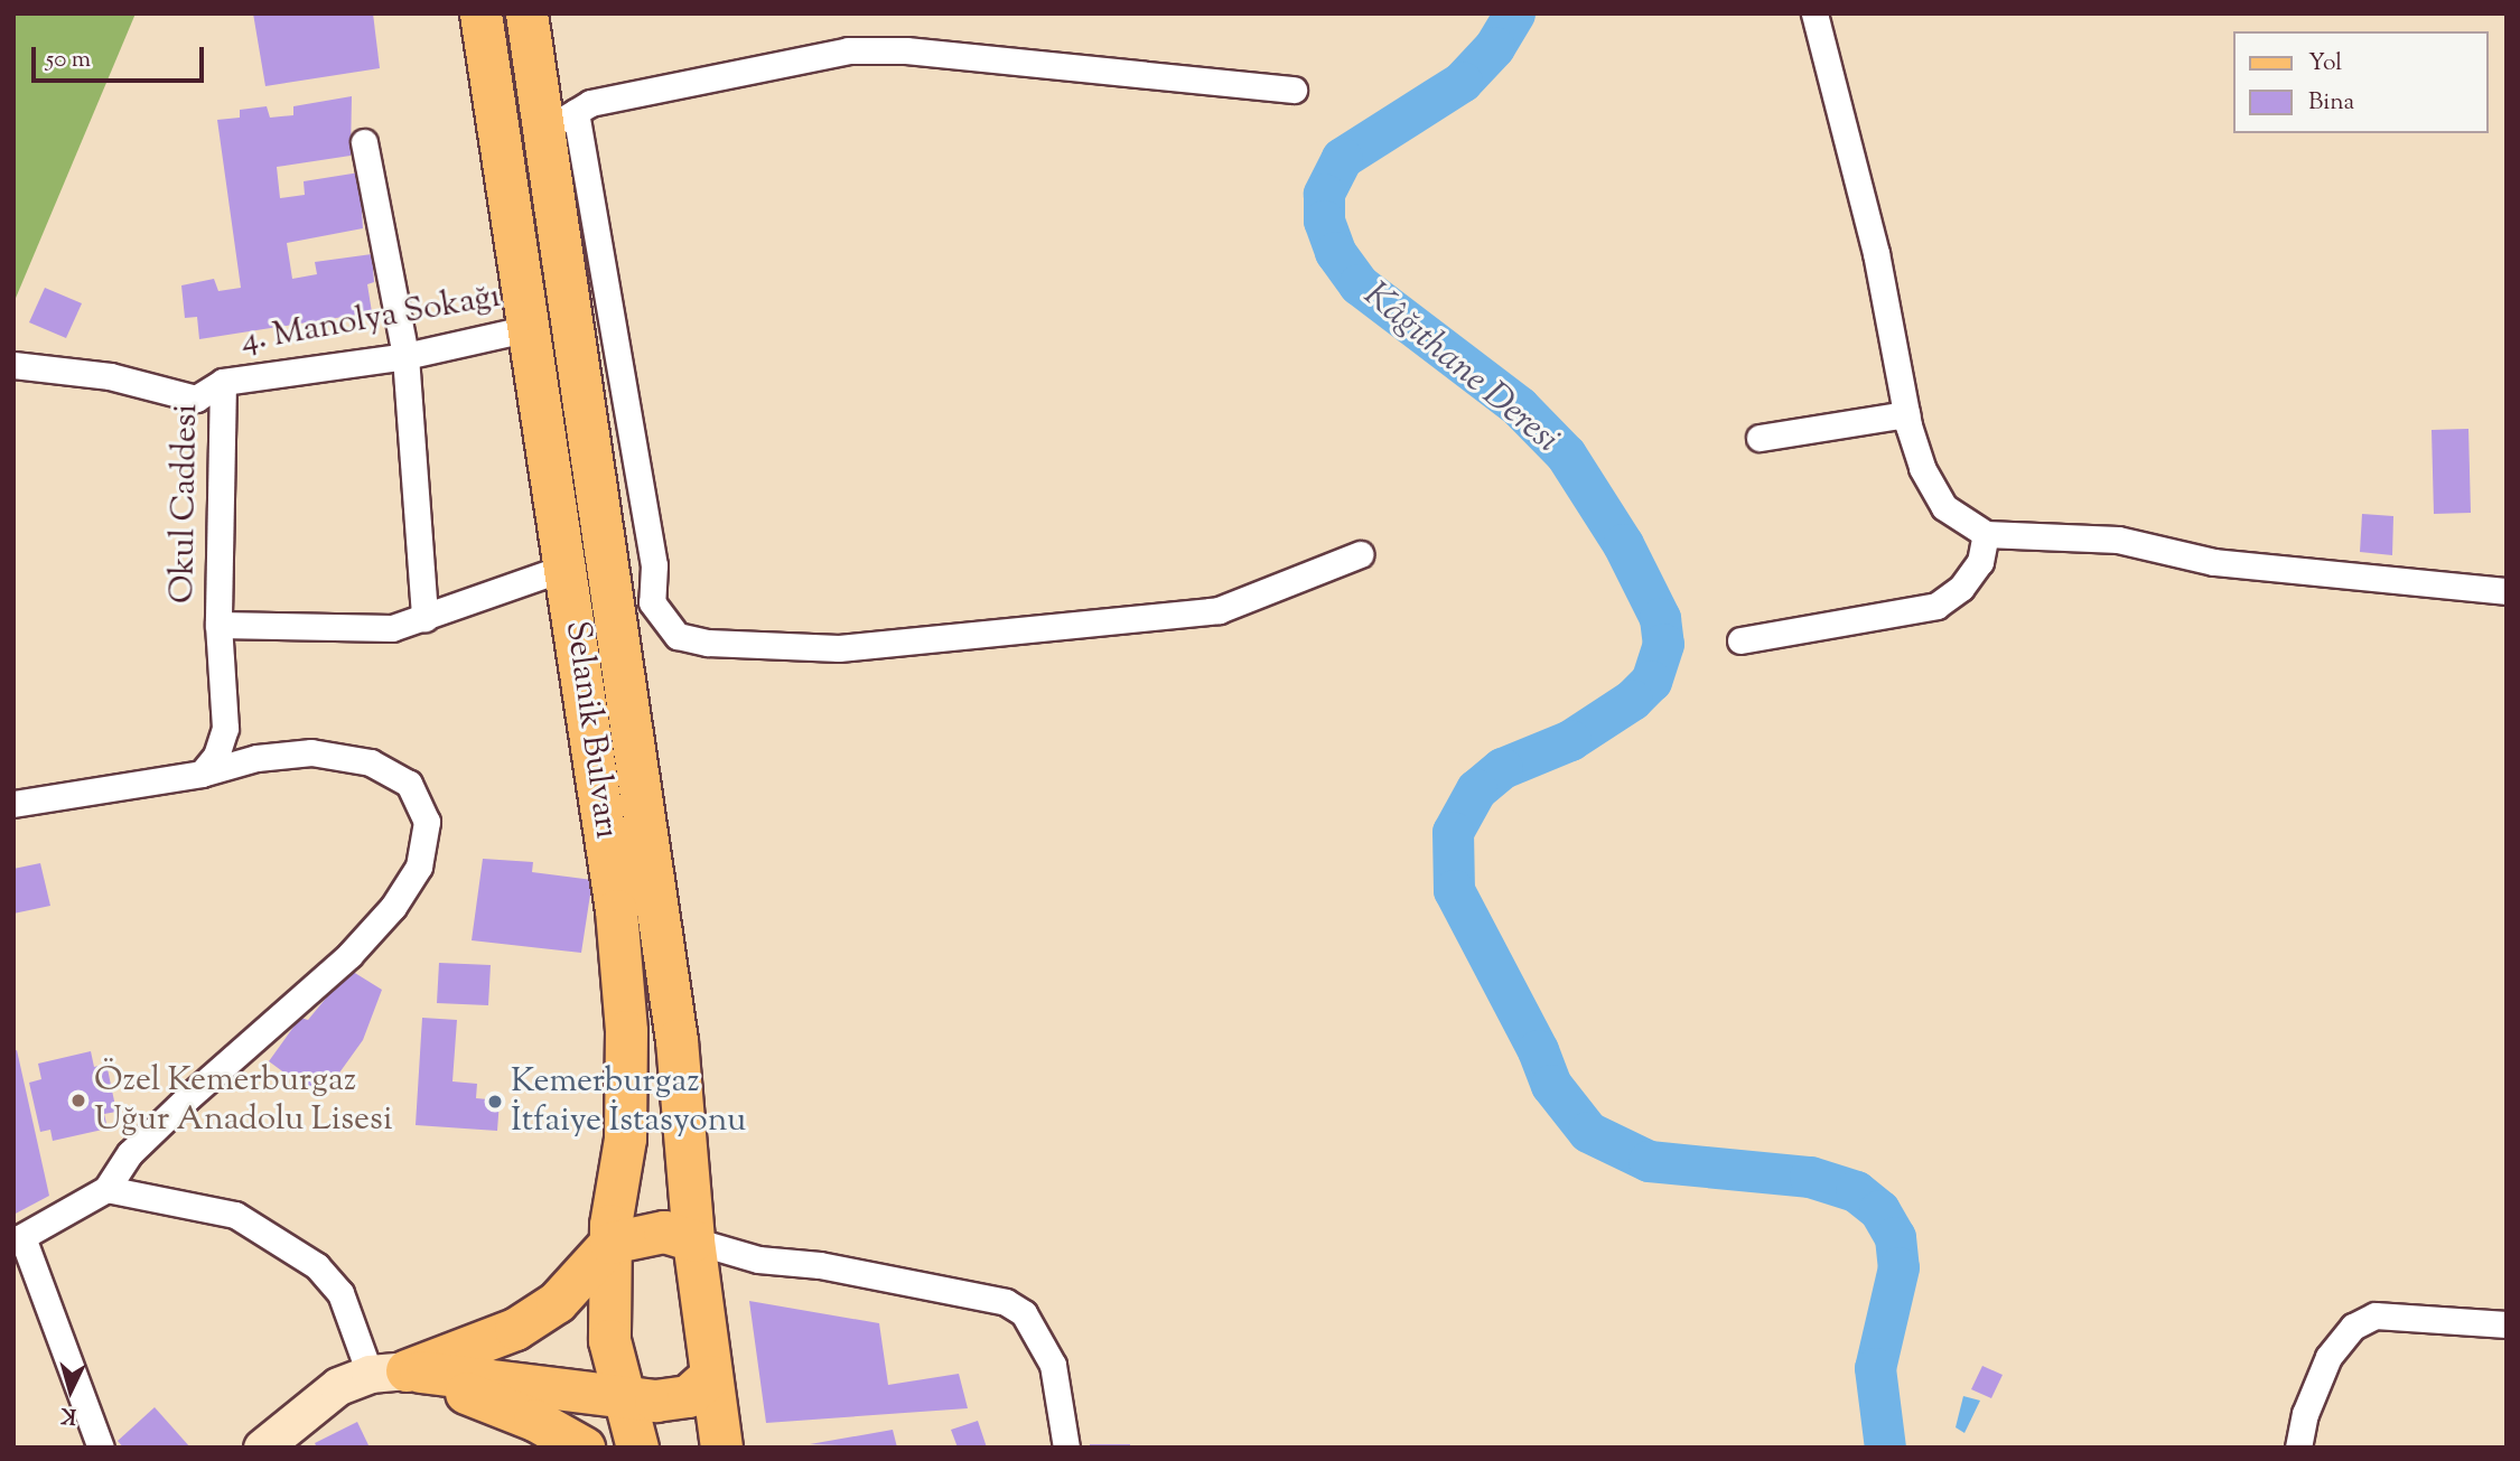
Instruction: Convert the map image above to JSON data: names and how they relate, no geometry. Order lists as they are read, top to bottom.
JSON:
{
  "streets": {
    "main road": ["Selanik Bulvarı"],
    "street": ["4. Manolya Sokağı", "Okul Caddesi"]
  },
  "crossings": [
    ["4. Manolya Sokağı", "Okul Caddesi"],
    ["4. Manolya Sokağı", "Selanik Bulvarı"],
    ["Okul Caddesi", "Selanik Bulvarı"]
  ],
  "water": ["Kâğıthane Deresi"],
  "places": ["Özel Kemerburgaz Uğur Anadolu Lisesi", "Kemerburgaz İtfaiye İstasyonu"],
  "legend": ["Yol", "Bina"],
  "scale_bar": "50 m",
  "north": "bottom"
}
